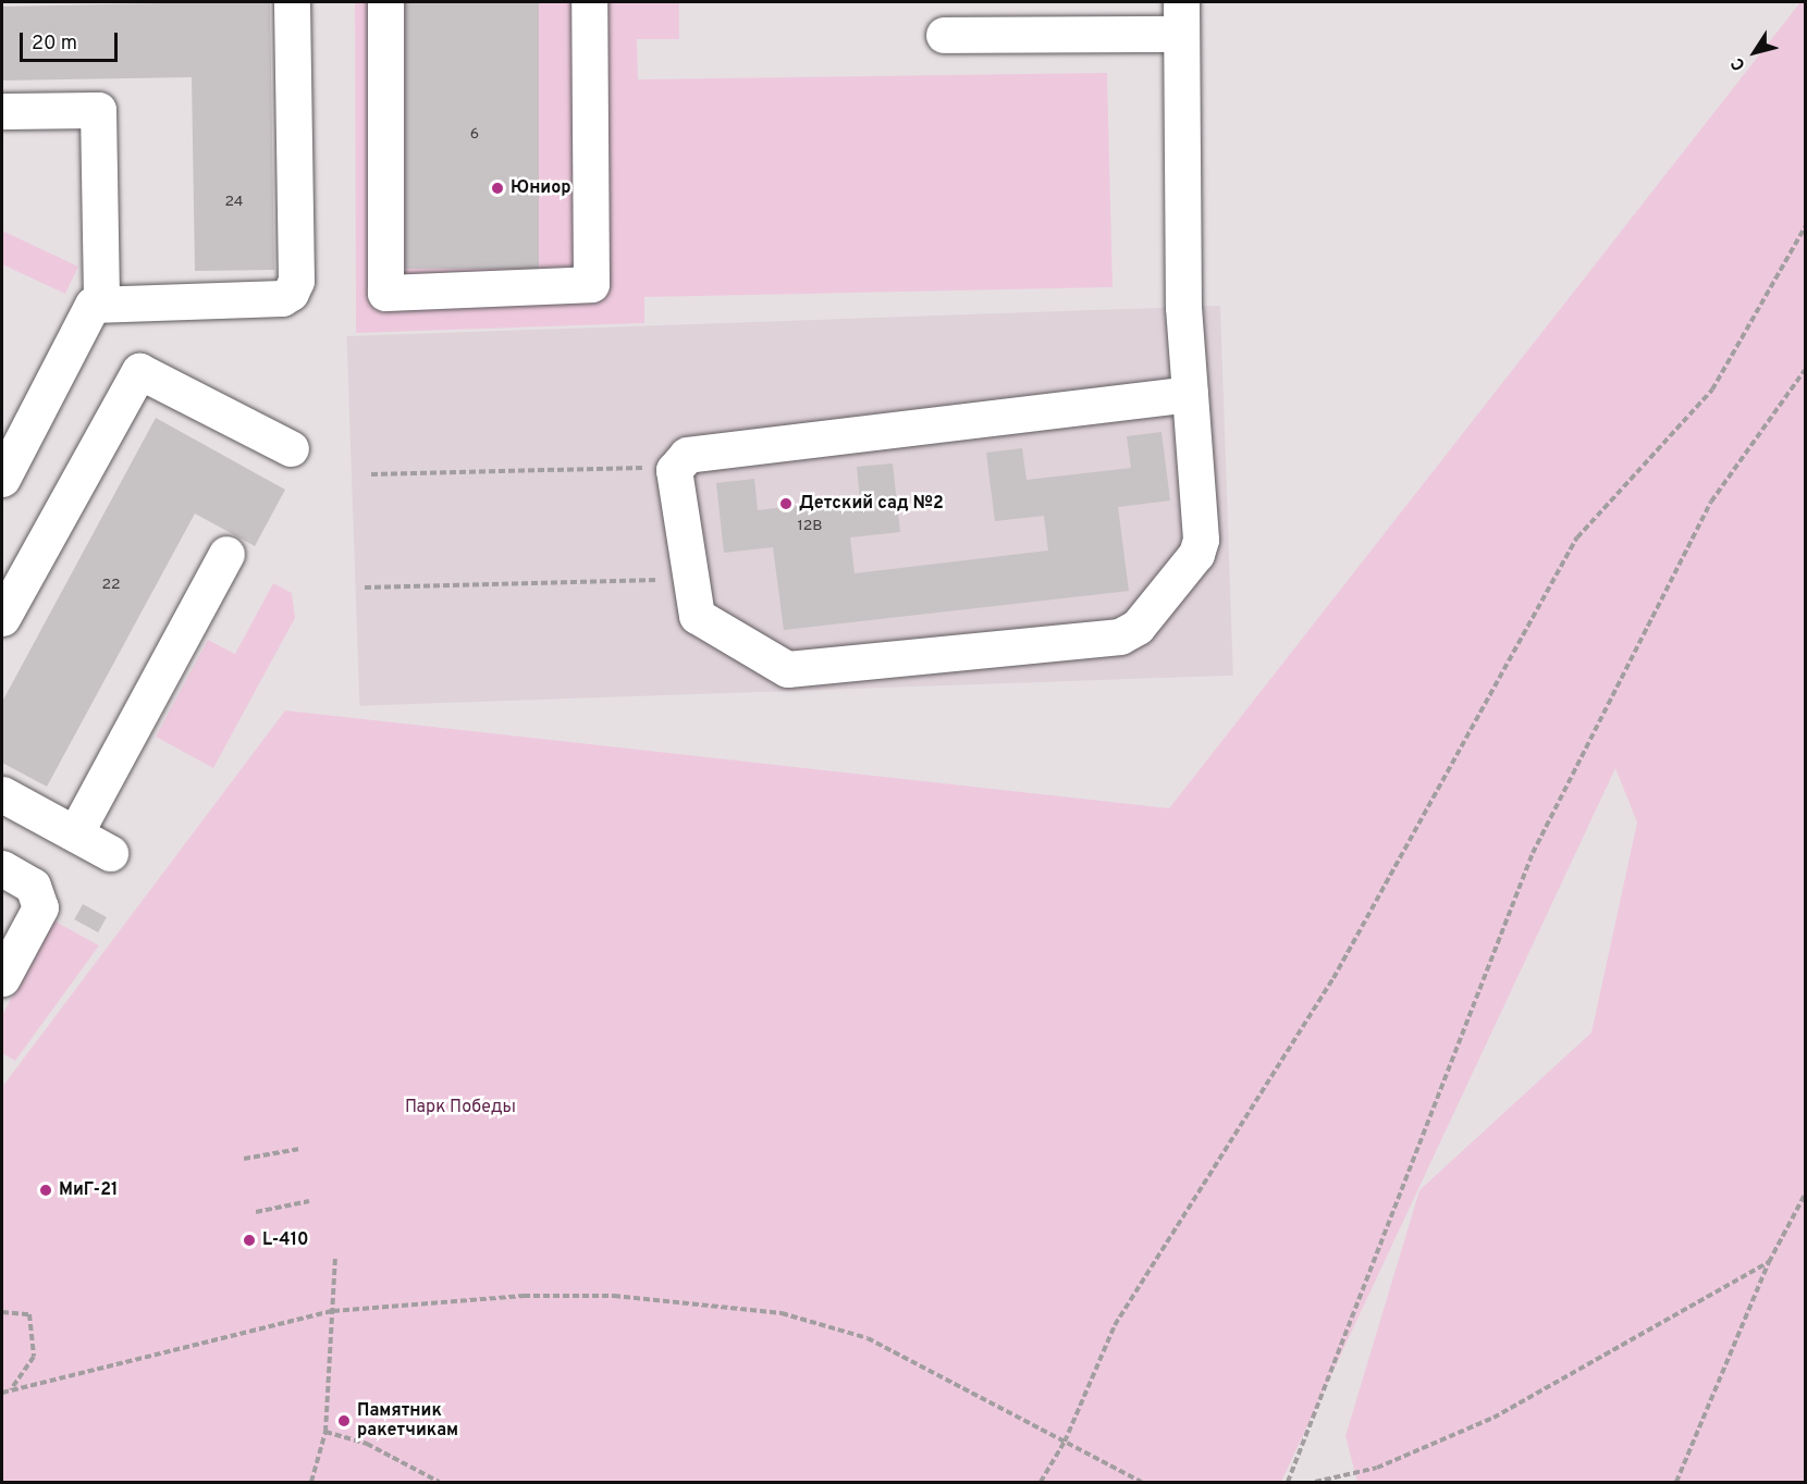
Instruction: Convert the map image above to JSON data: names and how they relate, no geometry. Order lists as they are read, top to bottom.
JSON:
{
  "parks": ["Парк Победы"],
  "places": [
    "Юниор",
    "Детский сад №2",
    "МиГ-21",
    "L-410",
    "Памятник ракетчикам"
  ],
  "house_numbers": [
    "6",
    "24",
    "12В",
    "22"
  ],
  "scale_bar": "20 m",
  "north": "bottom left"
}
